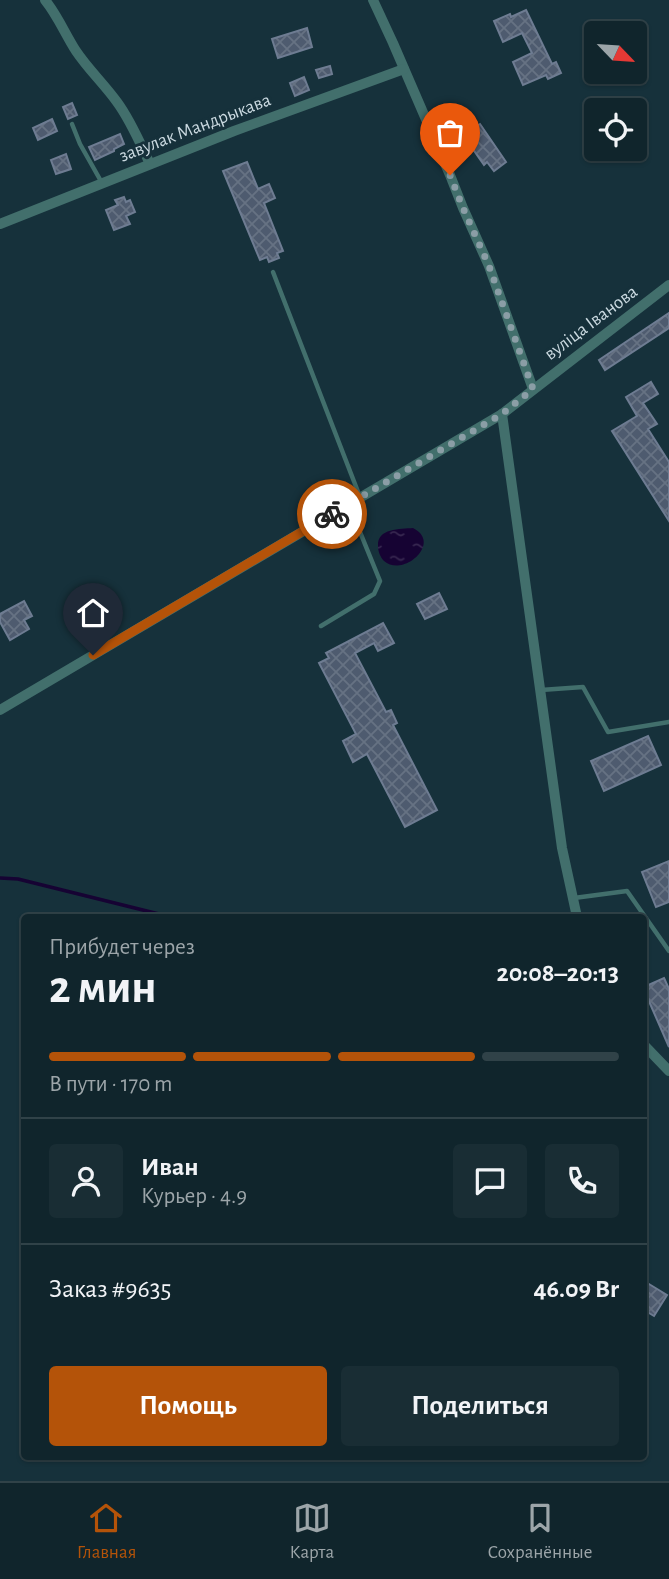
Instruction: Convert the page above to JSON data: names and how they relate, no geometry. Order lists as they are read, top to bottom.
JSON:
{
  "streets": {
    "street": ["завулак Мандрыкава", "вуліца Іванова"]
  },
  "north": "bottom right",
  "page": {
    "heading": ["2 мин", "Прибудет через", "20:08–20:13"],
    "panel": [
      "Иван",
      "Курьер · 4.9",
      "Заказ #9635",
      "46.09 Br"
    ],
    "bar": "В пути · 170 m",
    "buttons": ["Помощь", "Поделиться"],
    "tabs": ["Главная", "Карта", "Сохранённые"]
  }
}
